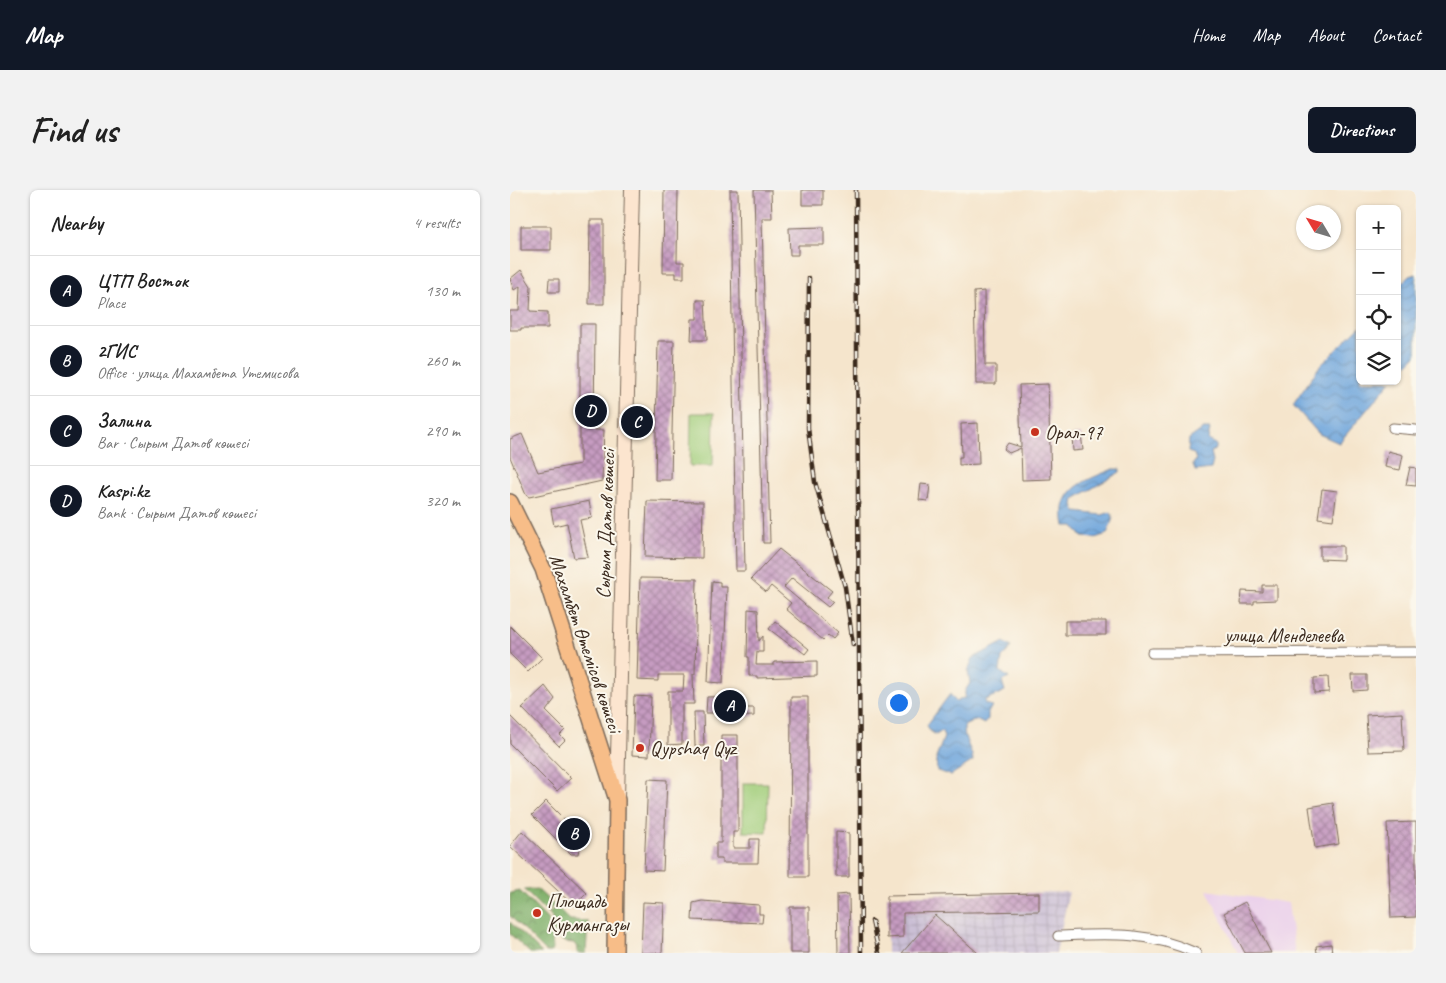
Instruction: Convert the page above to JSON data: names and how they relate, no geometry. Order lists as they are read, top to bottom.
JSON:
{
  "streets": {
    "main road": ["Сырым Датов көшесі", "Махамбет Өтемісов көшесі"],
    "street": ["улица Менделеева"]
  },
  "crossings": [
    ["Сырым Датов көшесі", "Махамбет Өтемісов көшесі"]
  ],
  "places": ["Орал-97", "Qypshaq Qyz", "Площадь Курмангазы"],
  "north": "top left",
  "page": {
    "header": "Map",
    "nav": [
      "Home",
      "Map",
      "About",
      "Contact"
    ],
    "buttons": "Directions",
    "title": "Find us",
    "heading": ["Nearby", "4 results"],
    "map_buttons": ["+", "−"],
    "list": [
      {
        "mark": "A",
        "name": "ЦТП Восток",
        "note": "Place",
        "value": "130 m"
      },
      {
        "mark": "B",
        "name": "2ГИС",
        "note": "Office · улица Махамбета Утемисова",
        "value": "260 m"
      },
      {
        "mark": "C",
        "name": "Залина",
        "note": "Bar · Сырым Датов көшесі",
        "value": "290 m"
      },
      {
        "mark": "D",
        "name": "Kaspi.kz",
        "note": "Bank · Сырым Датов көшесі",
        "value": "320 m"
      }
    ],
    "pins": [
      "D",
      "C",
      "A",
      "B"
    ]
  }
}
